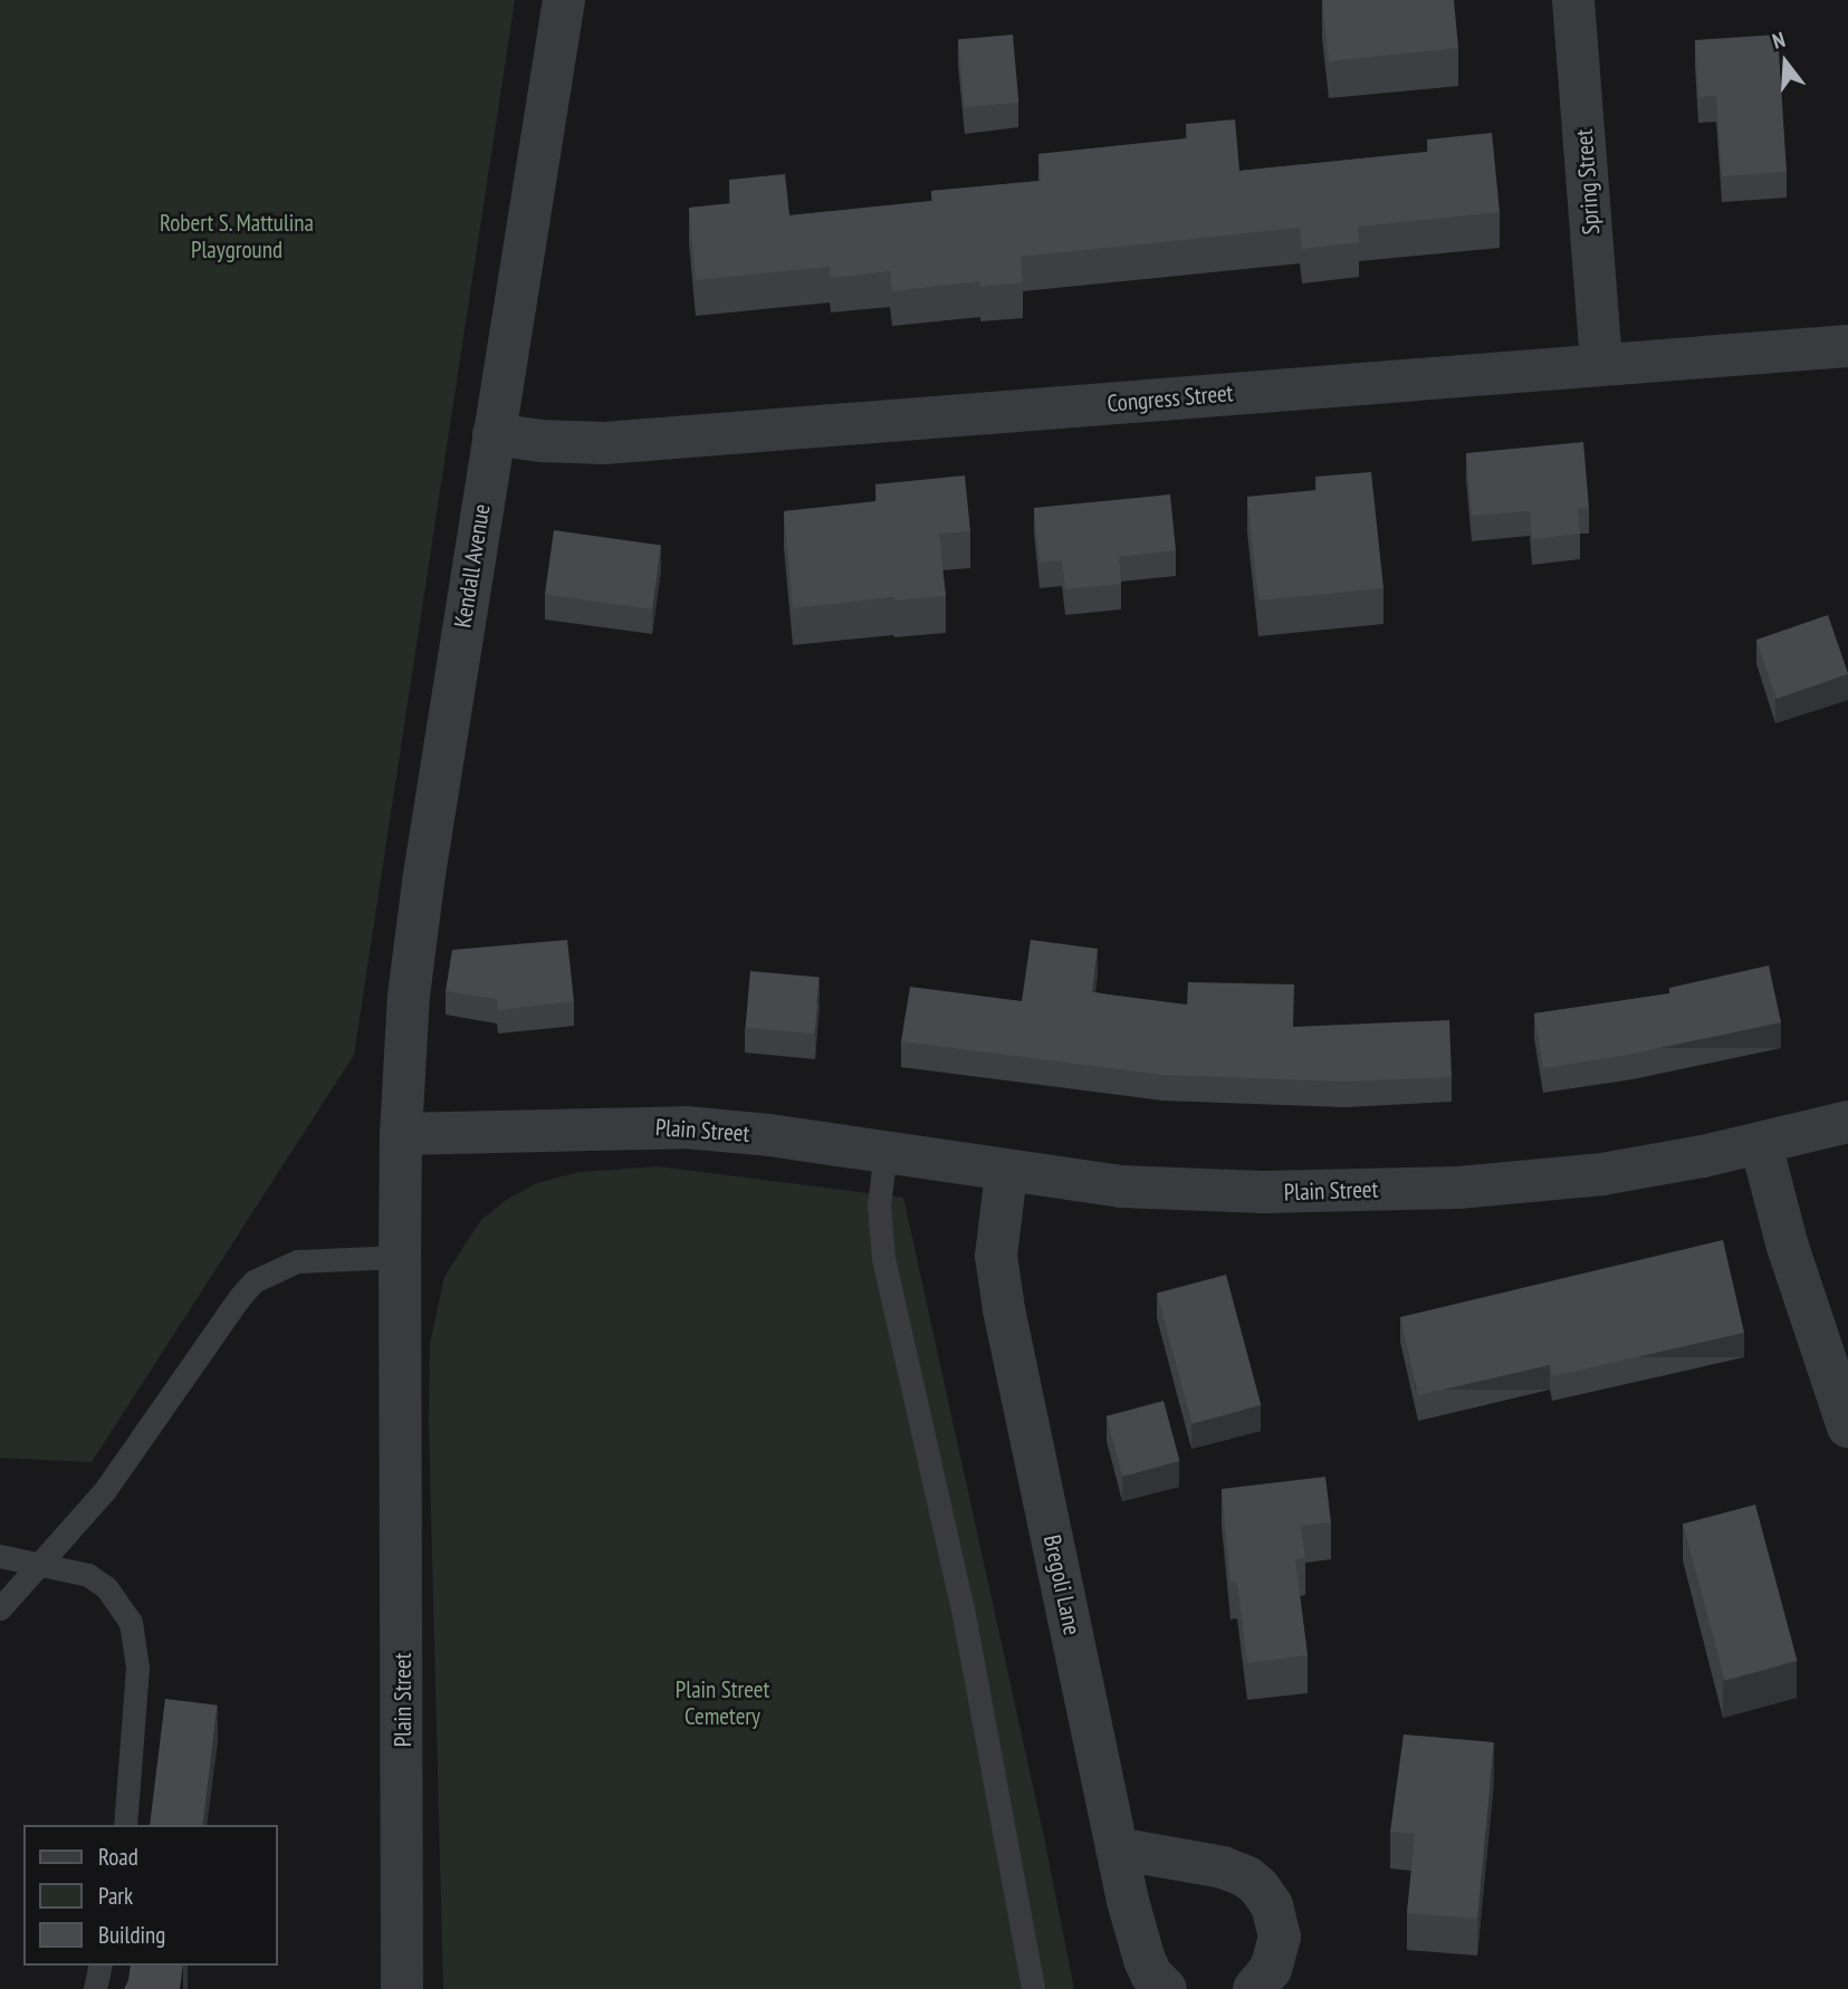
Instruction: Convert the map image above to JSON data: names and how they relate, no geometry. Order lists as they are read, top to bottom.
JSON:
{
  "streets": {
    "street": [
      "Spring Street",
      "Congress Street",
      "Kendall Avenue",
      "Plain Street",
      "Bregoli Lane"
    ]
  },
  "crossings": [
    ["Spring Street", "Congress Street"],
    ["Congress Street", "Kendall Avenue"],
    ["Kendall Avenue", "Plain Street"],
    ["Plain Street", "Bregoli Lane"]
  ],
  "parks": ["Robert S. Mattulina Playground", "Plain Street Cemetery"],
  "legend": ["Road", "Park", "Building"],
  "north": "top"
}
